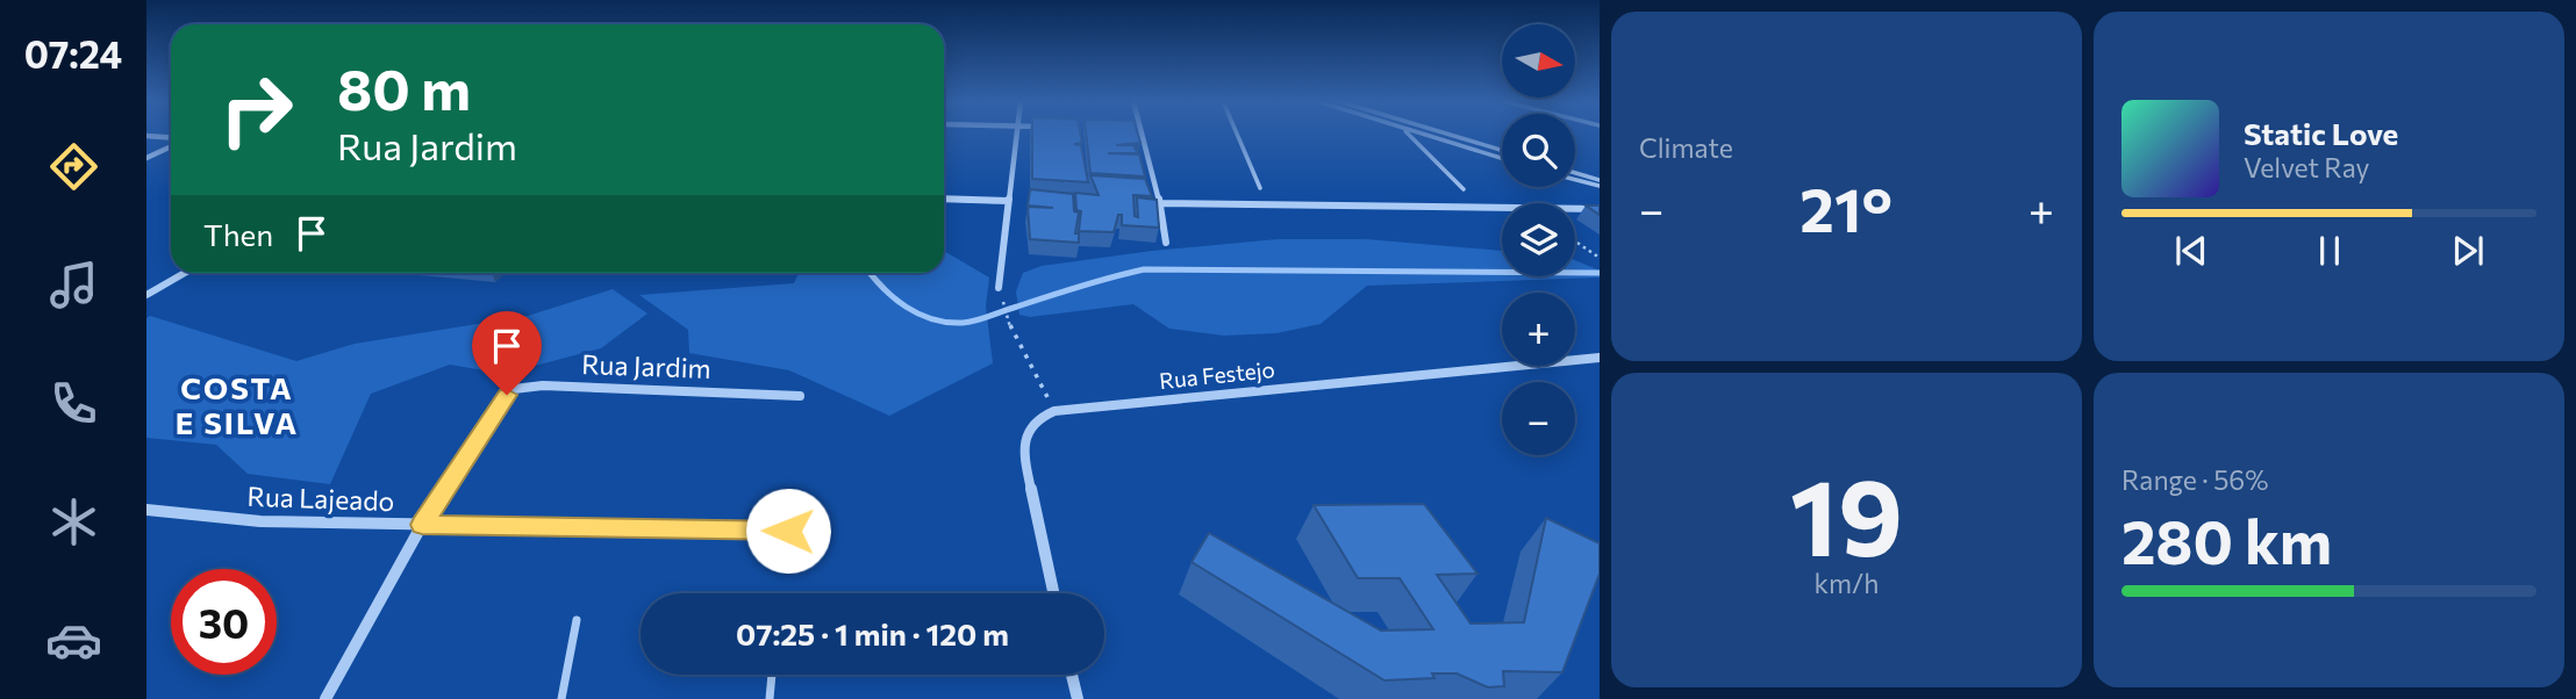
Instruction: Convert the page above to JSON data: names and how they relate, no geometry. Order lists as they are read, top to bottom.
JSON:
{
  "streets": {
    "street": ["Rua Jardim", "Rua Festejo", "Rua Lajeado"]
  },
  "crossings": [
    ["Rua Jardim", "Rua Lajeado"]
  ],
  "districts": ["COSTA E SILVA"],
  "north": "right",
  "page": {
    "tabs": "07:24",
    "tile": [
      "Climate",
      ["19", "km/h"],
      ["Range · 56%", "280 km"]
    ],
    "map_buttons": ["+", "−"],
    "turn": ["80 m", "Rua Jardim"],
    "song": ["Static Love", "Velvet Ray"],
    "heat": ["−", "21°", "+"],
    "then": "Then",
    "limit": "30",
    "trip": "07:25 · 1 min · 120 m"
  }
}
